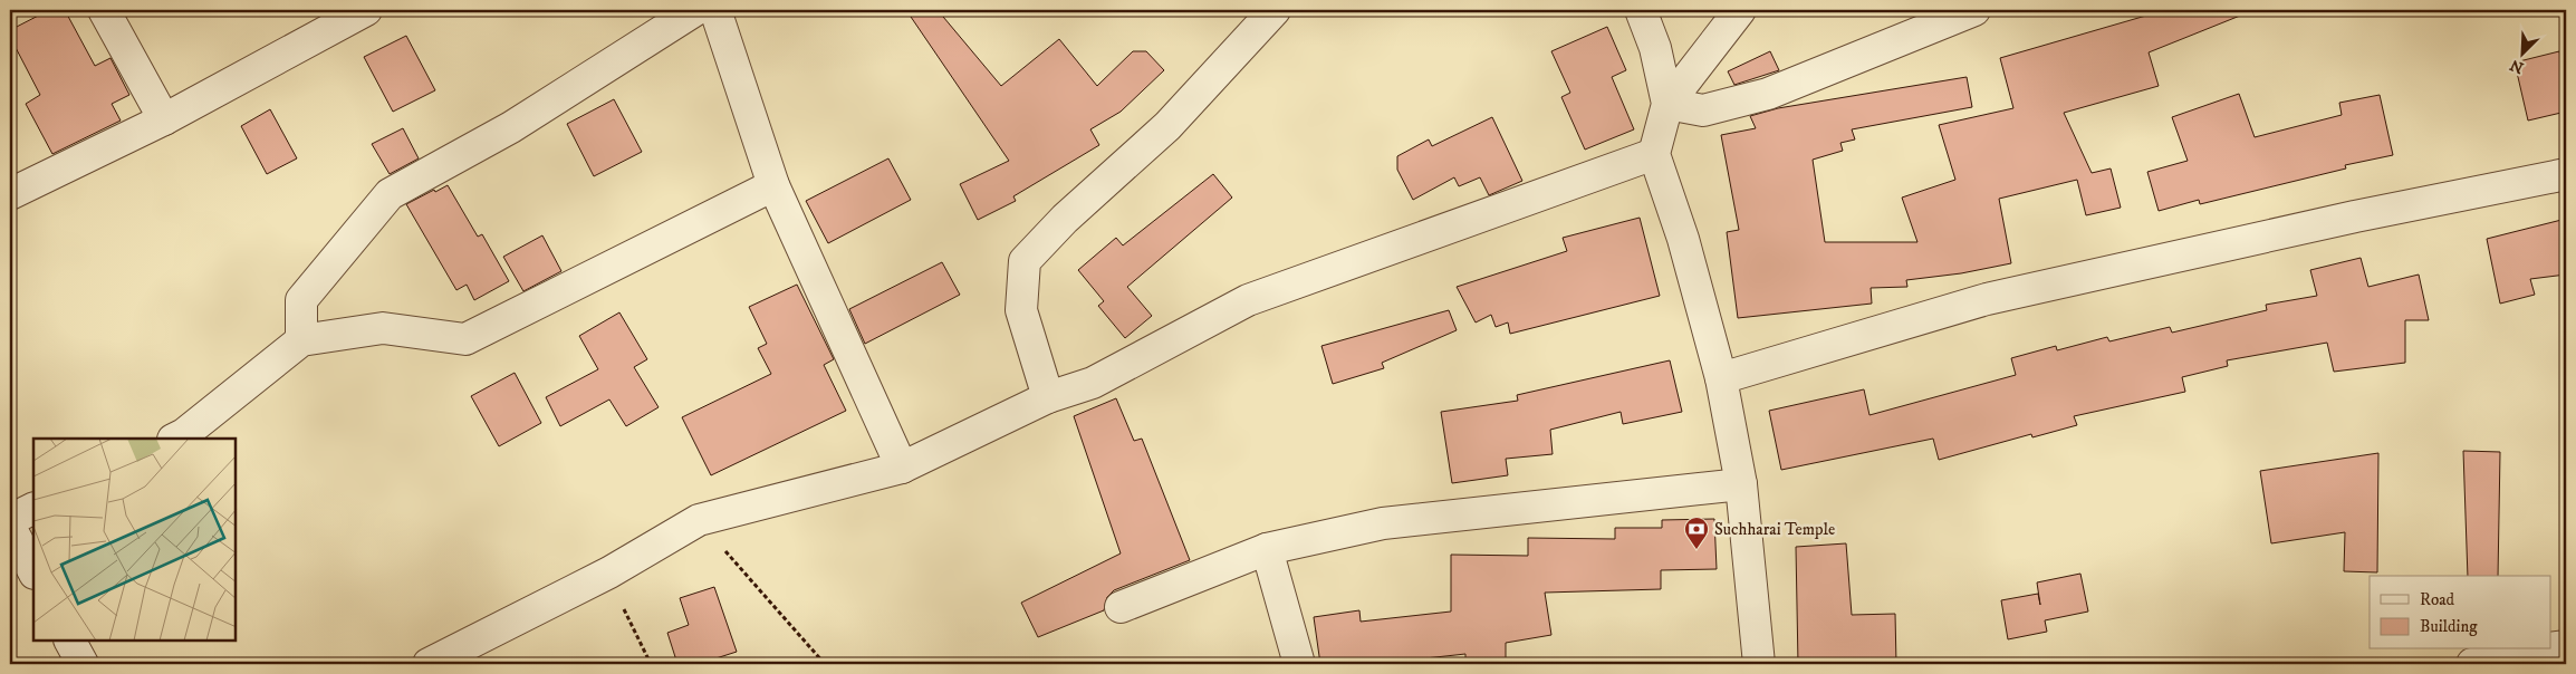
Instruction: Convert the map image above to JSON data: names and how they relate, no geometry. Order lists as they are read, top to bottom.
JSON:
{
  "places": {
    "bank": ["Suchharai Temple"]
  },
  "legend": ["Road", "Building"],
  "north": "bottom left"
}
